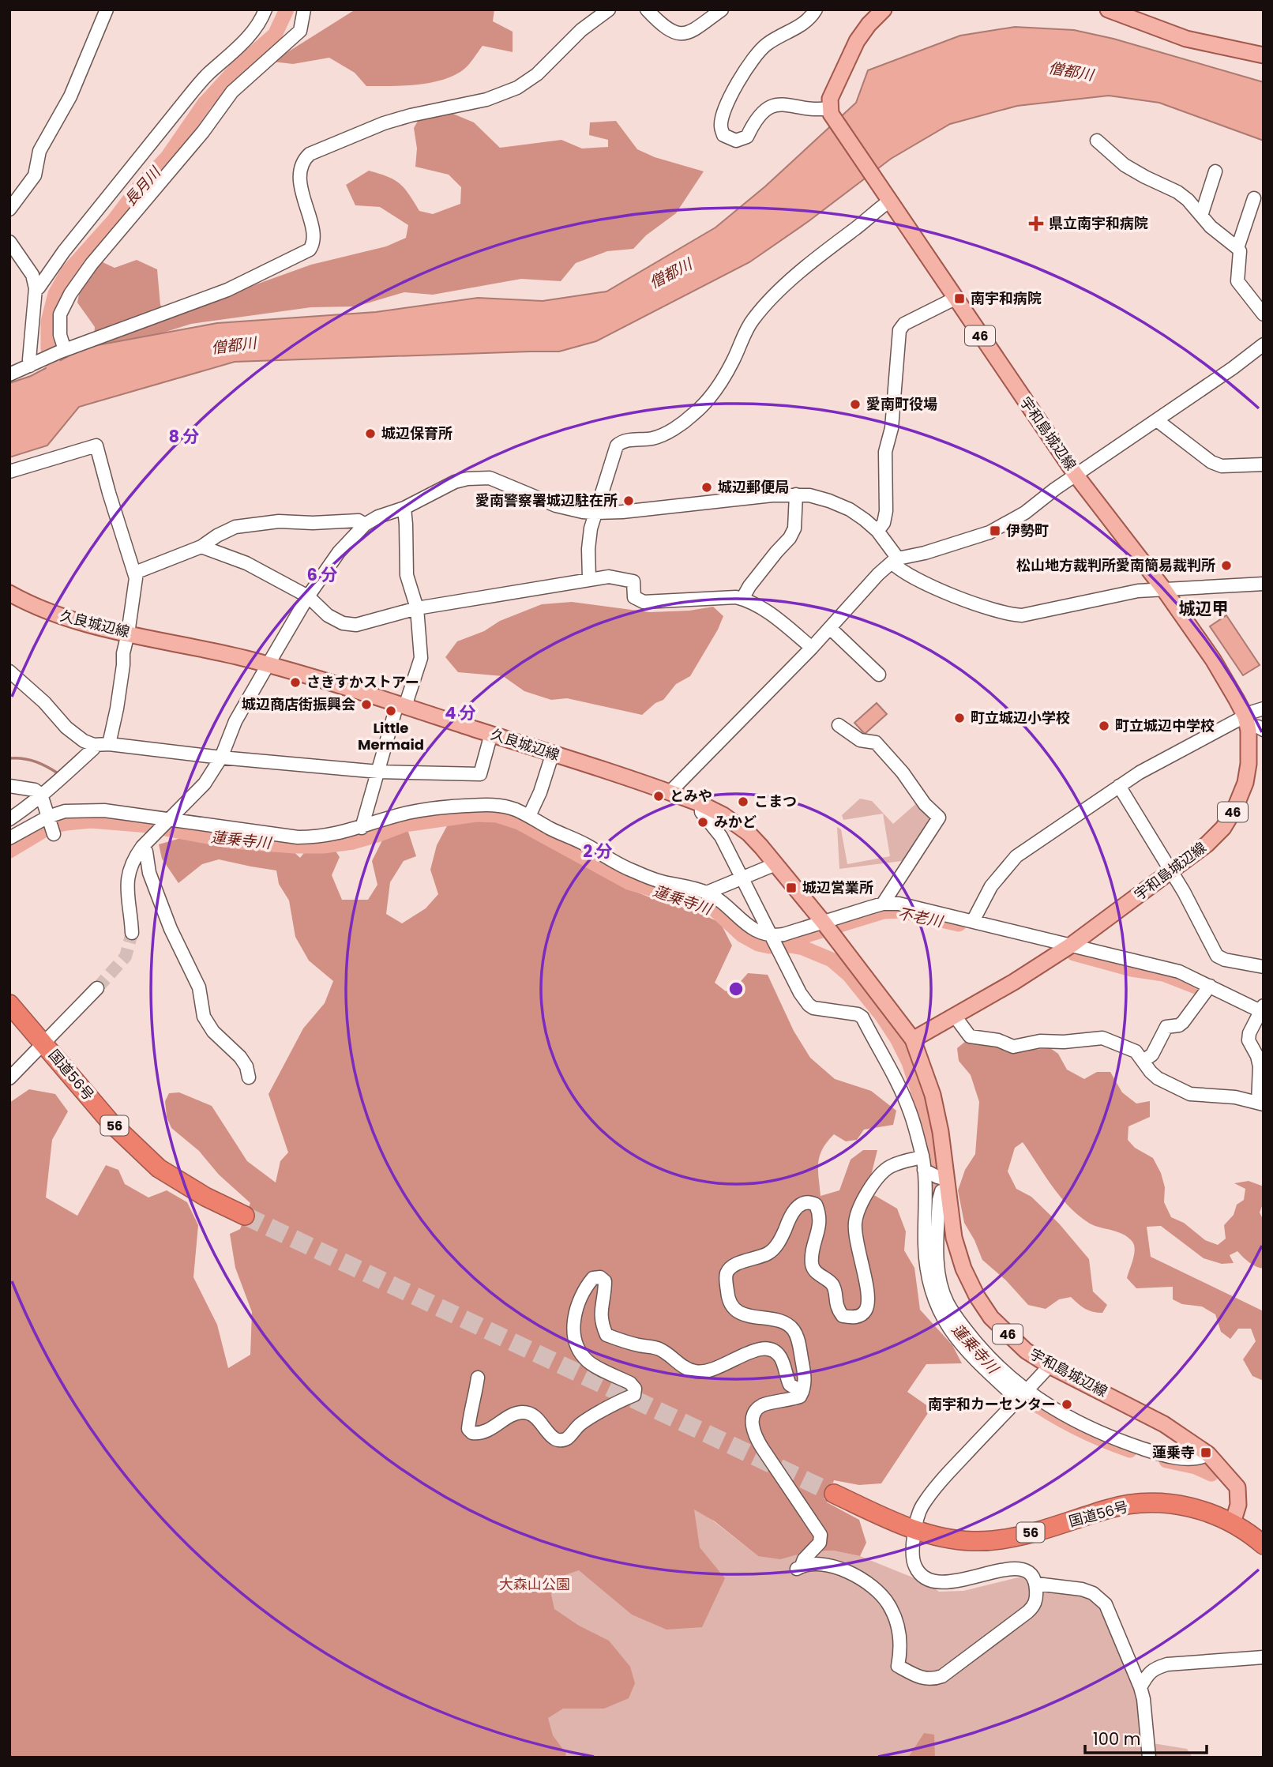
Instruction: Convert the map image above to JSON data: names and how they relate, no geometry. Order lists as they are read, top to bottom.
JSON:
{
  "streets": {
    "highway": ["国道56号", "56"],
    "main road": ["46", "宇和島城辺線", "久良城辺線"]
  },
  "crossings": [
    ["宇和島城辺線", "久良城辺線"],
    ["宇和島城辺線", "国道56号"]
  ],
  "districts": ["城辺甲"],
  "water": [
    "僧都川",
    "長月川",
    "蓮乗寺川",
    "不老川"
  ],
  "parks": ["大森山公園"],
  "places": {
    "health": ["県立南宇和病院"],
    "transit": [
      "南宇和病院",
      "伊勢町",
      "城辺営業所",
      "蓮乗寺"
    ],
    "other": [
      "愛南町役場",
      "城辺保育所",
      "城辺郵便局",
      "愛南警察署城辺駐在所",
      "松山地方裁判所愛南簡易裁判所",
      "さきすかストアー",
      "城辺商店街振興会",
      "Little Mermaid",
      "町立城辺小学校",
      "町立城辺中学校",
      "とみや",
      "こまつ",
      "みかど",
      "南宇和カーセンター"
    ]
  },
  "scale_bar": "100 m",
  "rings": [
    "8 分",
    "6 分",
    "4 分",
    "2 分"
  ]
}
